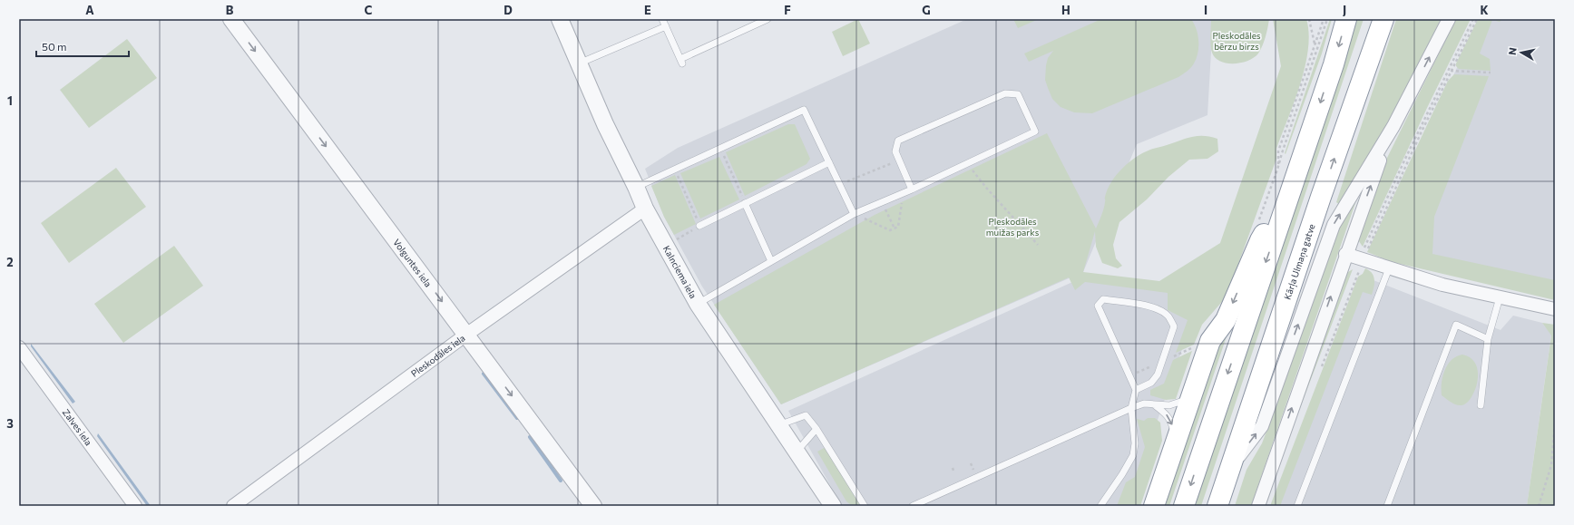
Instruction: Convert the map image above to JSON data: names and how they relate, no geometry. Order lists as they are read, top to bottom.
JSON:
{
  "streets": {
    "highway": ["Kārļa Ulmaņa gatve"],
    "street": [
      "Volguntes iela",
      "Kalnciema iela",
      "Pleskodāles iela",
      "Zalves iela"
    ]
  },
  "crossings": [
    ["Volguntes iela", "Pleskodāles iela"],
    ["Kalnciema iela", "Pleskodāles iela"]
  ],
  "one_way": ["Volguntes iela"],
  "parks": ["Pleskodāles bērzu birzs", "Pleskodāles muižas parks"],
  "scale_bar": "50 m",
  "north": "left",
  "grid": {
    "columns": [
      "A",
      "B",
      "C",
      "D",
      "E",
      "F",
      "G",
      "H",
      "I",
      "J",
      "K"
    ],
    "rows": ["1", "2", "3"]
  }
}
